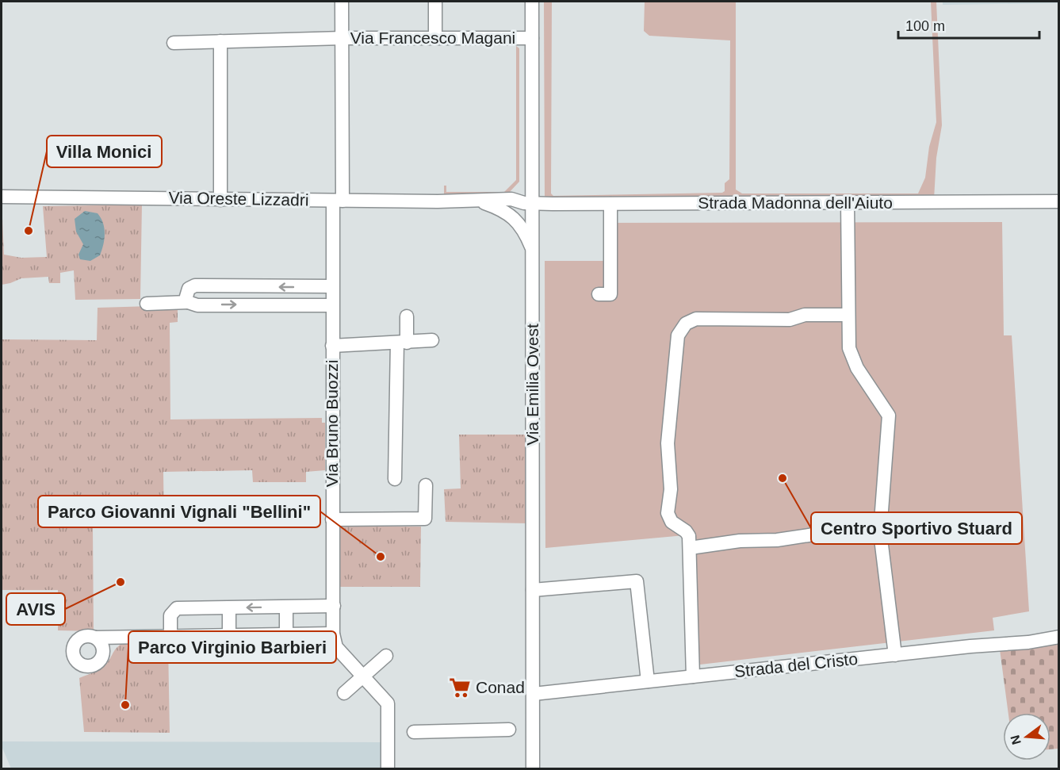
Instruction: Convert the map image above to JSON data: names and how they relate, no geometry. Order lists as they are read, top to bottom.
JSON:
{
  "streets": {
    "street": [
      "Via Francesco Magani",
      "Via Oreste Lizzadri",
      "Strada Madonna dell'Aiuto",
      "Via Emilia Ovest",
      "Via Bruno Buozzi",
      "Strada del Cristo"
    ]
  },
  "crossings": [
    ["Via Francesco Magani", "Via Emilia Ovest"],
    ["Via Francesco Magani", "Via Bruno Buozzi"],
    ["Via Oreste Lizzadri", "Strada Madonna dell'Aiuto"],
    ["Via Oreste Lizzadri", "Via Emilia Ovest"],
    ["Via Oreste Lizzadri", "Via Bruno Buozzi"],
    ["Strada Madonna dell'Aiuto", "Via Emilia Ovest"],
    ["Via Emilia Ovest", "Strada del Cristo"]
  ],
  "places": {
    "other": [
      "Villa Monici",
      "Centro Sportivo Stuard",
      "Parco Giovanni Vignali \"Bellini\"",
      "AVIS",
      "Parco Virginio Barbieri"
    ],
    "supermarket": ["Conad"]
  },
  "scale_bar": "100 m",
  "north": "left"
}
